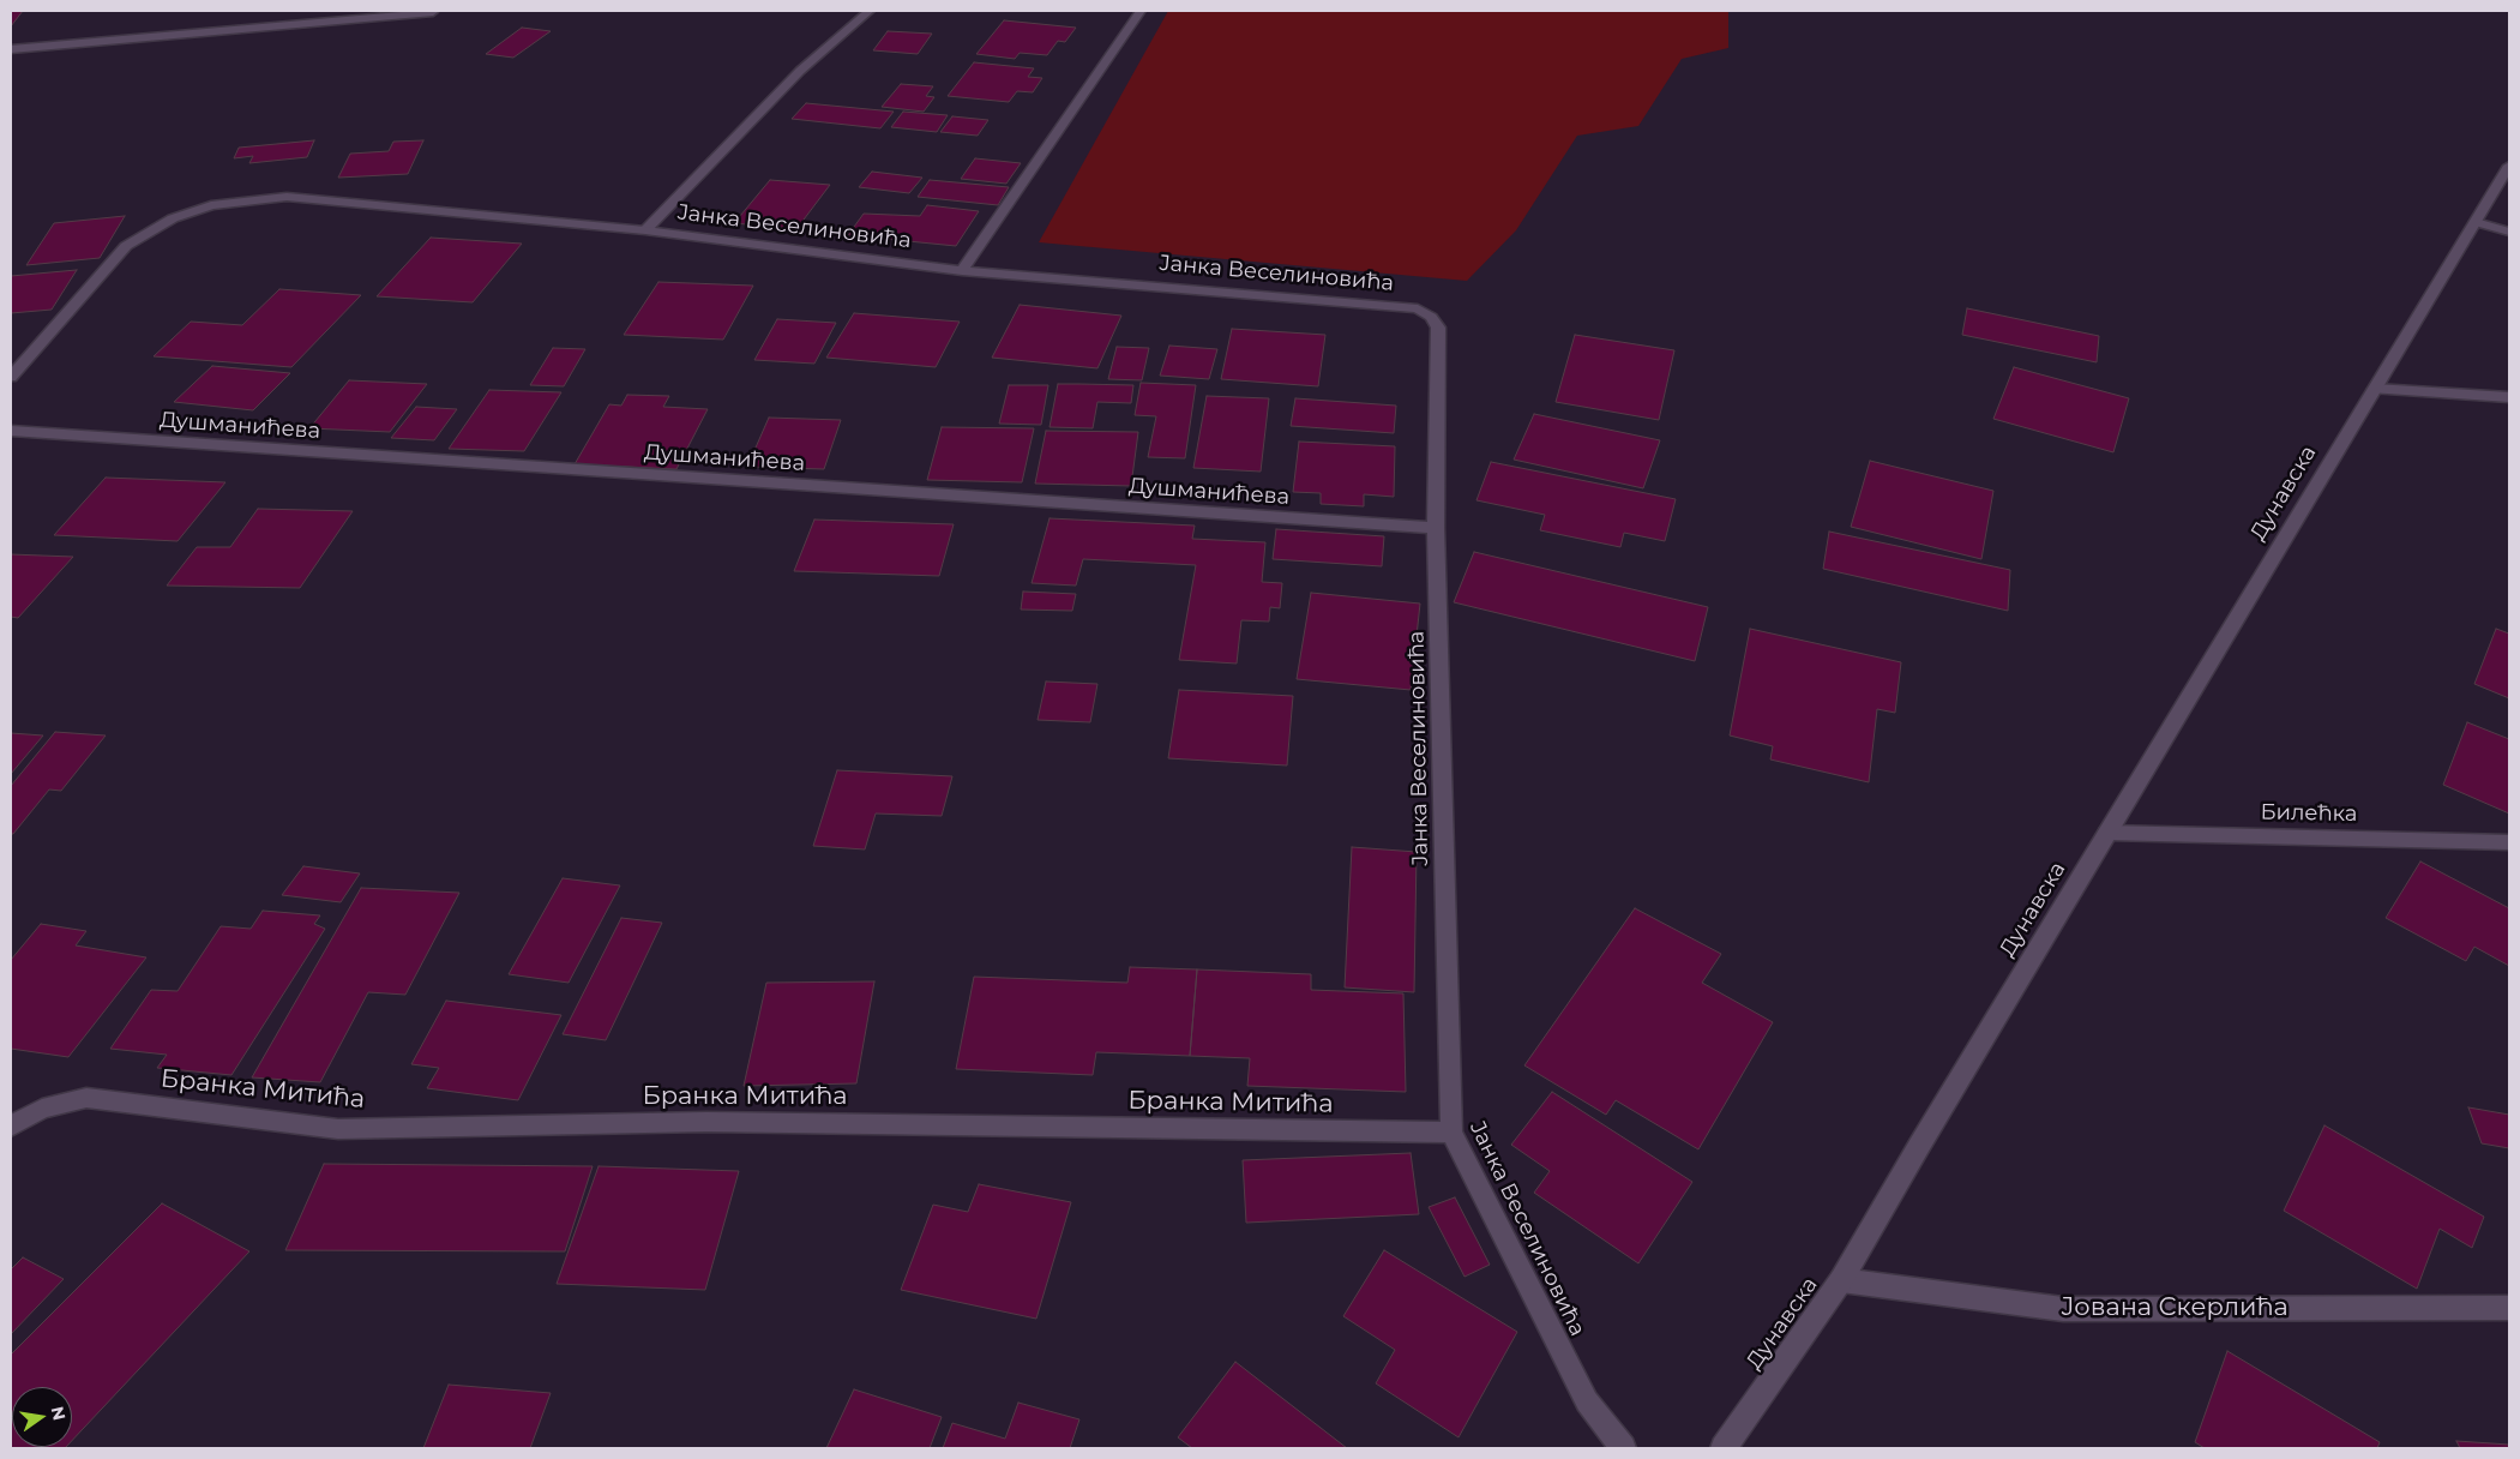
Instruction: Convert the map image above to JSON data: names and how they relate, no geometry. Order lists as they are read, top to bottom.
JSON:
{
  "streets": {
    "street": [
      "Јанка Веселиновића",
      "Душманићева",
      "Дунавска",
      "Билећка",
      "Бранка Митића",
      "Јована Скерлића"
    ]
  },
  "crossings": [
    ["Јанка Веселиновића", "Душманићева"],
    ["Јанка Веселиновића", "Бранка Митића"],
    ["Дунавска", "Билећка"],
    ["Дунавска", "Јована Скерлића"]
  ],
  "north": "right"
}
